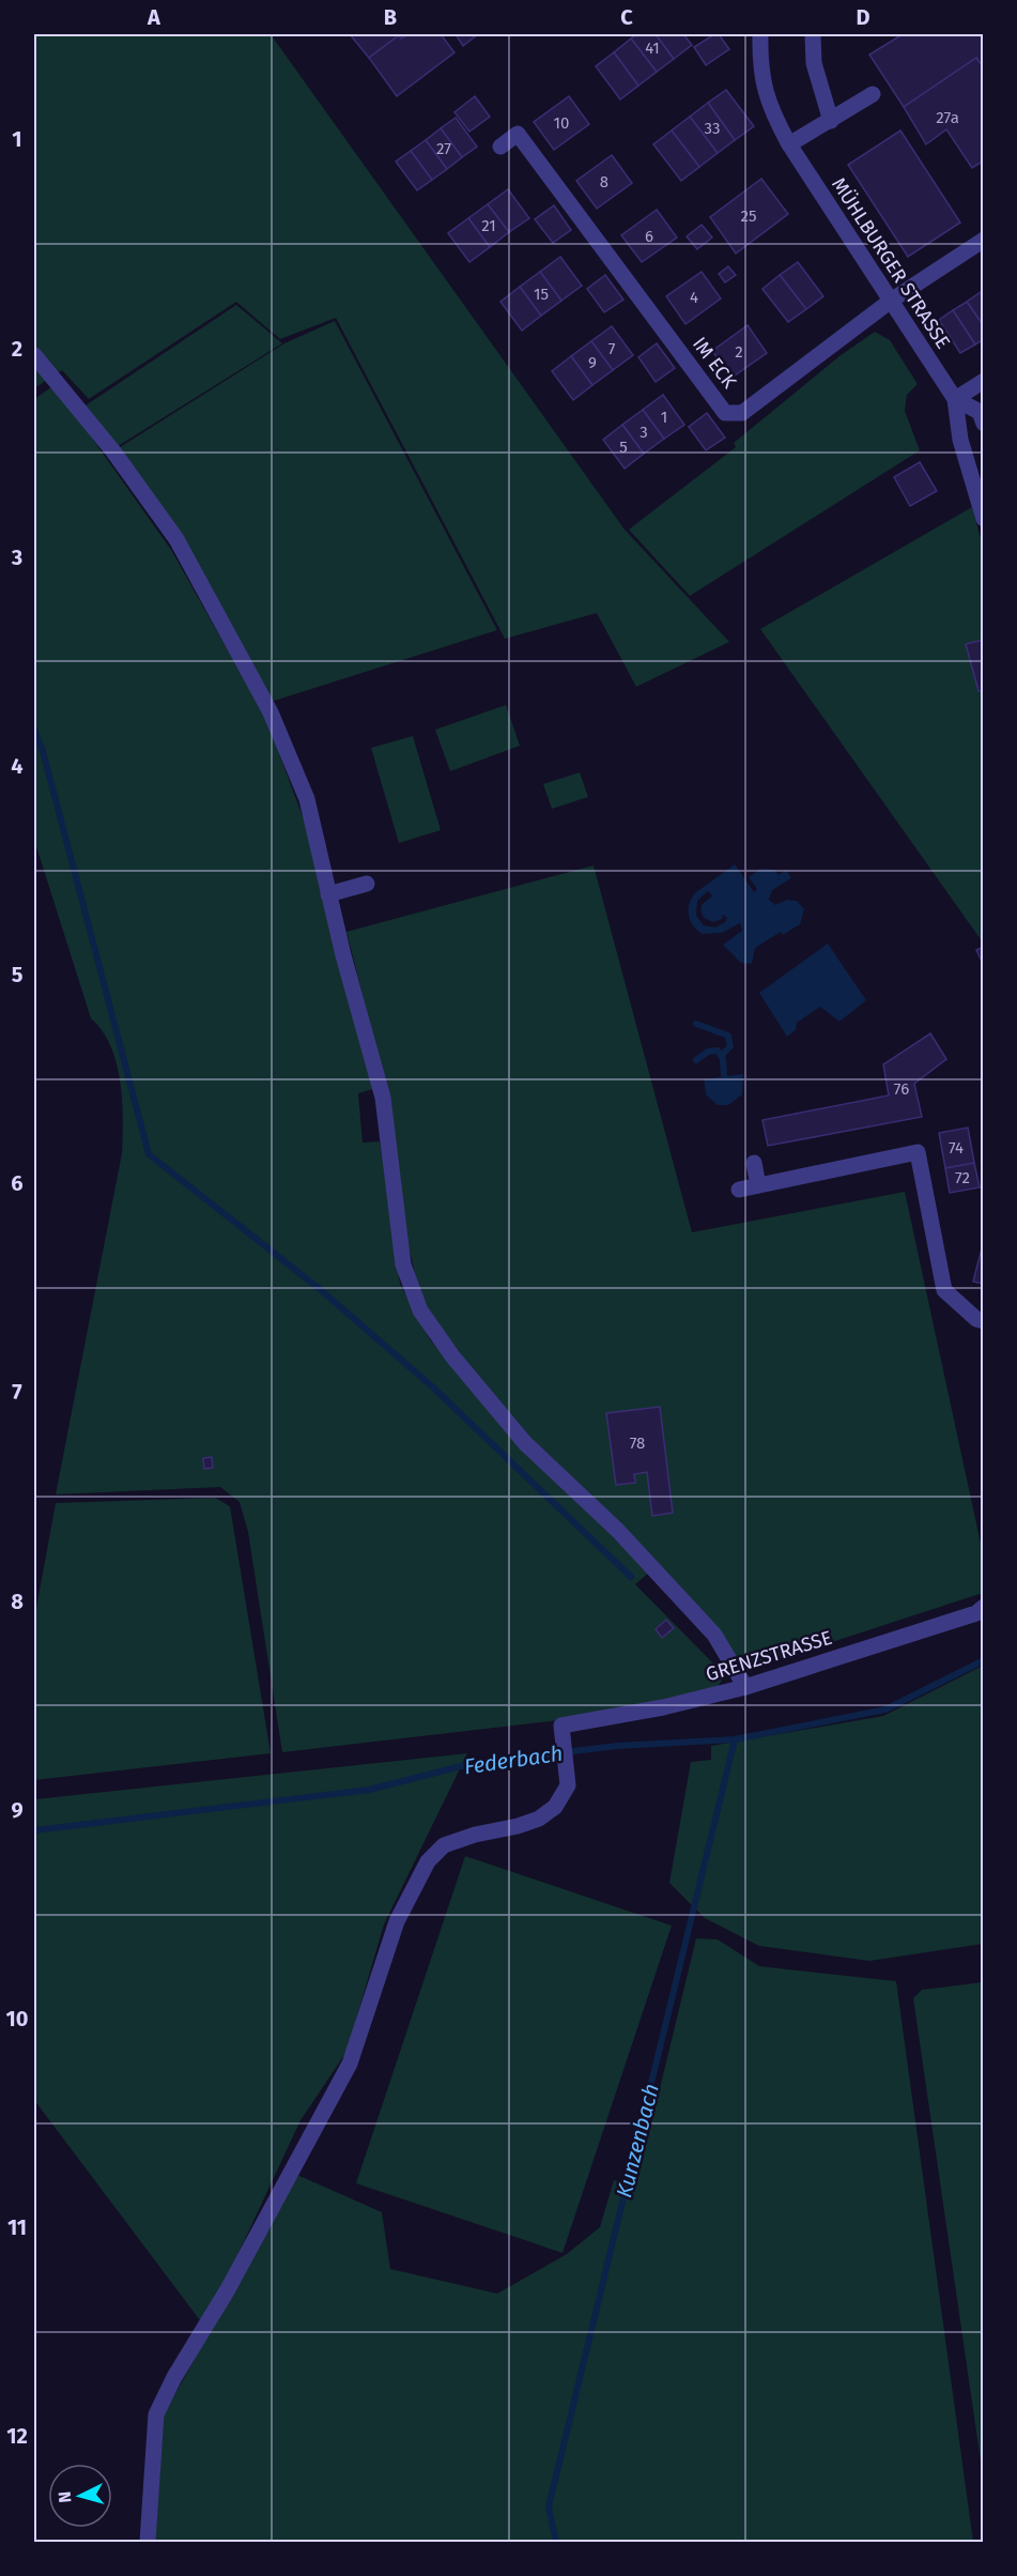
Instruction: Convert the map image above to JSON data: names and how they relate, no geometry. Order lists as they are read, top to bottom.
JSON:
{
  "streets": {
    "street": ["MÜHLBURGER STRASSE", "IM ECK", "GRENZSTRASSE"]
  },
  "crossings": [
    ["MÜHLBURGER STRASSE", "IM ECK"]
  ],
  "water": ["Federbach", "Kunzenbach"],
  "house_numbers": [
    "41",
    "27a",
    "10",
    "33",
    "27",
    "8",
    "25",
    "21",
    "6",
    "15",
    "4",
    "7",
    "2",
    "9",
    "1",
    "3",
    "5",
    "76",
    "74",
    "72",
    "78"
  ],
  "north": "left",
  "grid": {
    "columns": [
      "A",
      "B",
      "C",
      "D"
    ],
    "rows": [
      "1",
      "2",
      "3",
      "4",
      "5",
      "6",
      "7",
      "8",
      "9",
      "10",
      "11",
      "12"
    ]
  }
}
